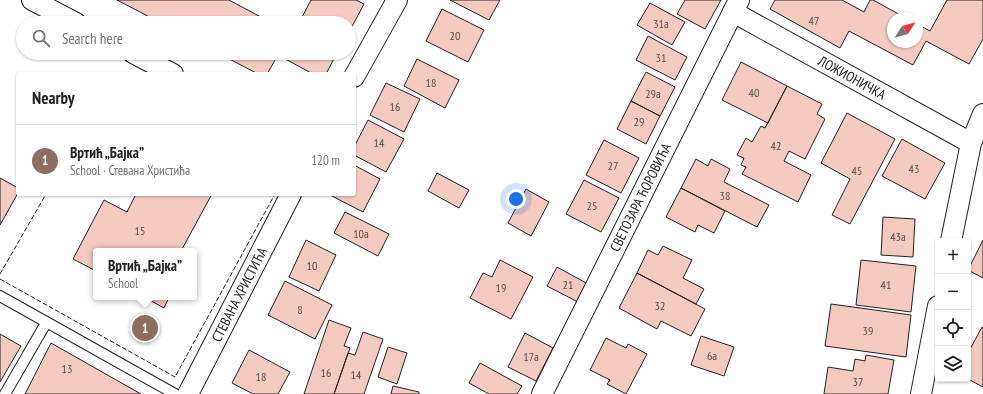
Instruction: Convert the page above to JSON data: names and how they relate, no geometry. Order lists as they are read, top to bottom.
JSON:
{
  "streets": {
    "street": ["ЛОЖИОНИЧКА", "СВЕТОЗАРА ЋОРОВИЋА", "СТЕВАНА ХРИСТИЋА"]
  },
  "crossings": [
    ["ЛОЖИОНИЧКА", "СВЕТОЗАРА ЋОРОВИЋА"]
  ],
  "house_numbers": [
    "47",
    "31a",
    "20",
    "31",
    "18",
    "40",
    "29a",
    "16",
    "29",
    "14",
    "42",
    "27",
    "43",
    "45",
    "38",
    "25",
    "15",
    "10a",
    "43a",
    "10",
    "21",
    "41",
    "19",
    "32",
    "8",
    "39",
    "6a",
    "17a",
    "13",
    "16",
    "14",
    "18",
    "37"
  ],
  "north": "top right",
  "page": {
    "search": "Search here",
    "heading": "Nearby",
    "list": [
      {
        "mark": "1",
        "name": "Вртић „Бајка”",
        "note": "School · Стевана Христића",
        "value": "120 m"
      }
    ],
    "map_buttons": ["+", "−"],
    "popup": ["Вртић „Бајка”", "School"],
    "pins": "1"
  }
}
